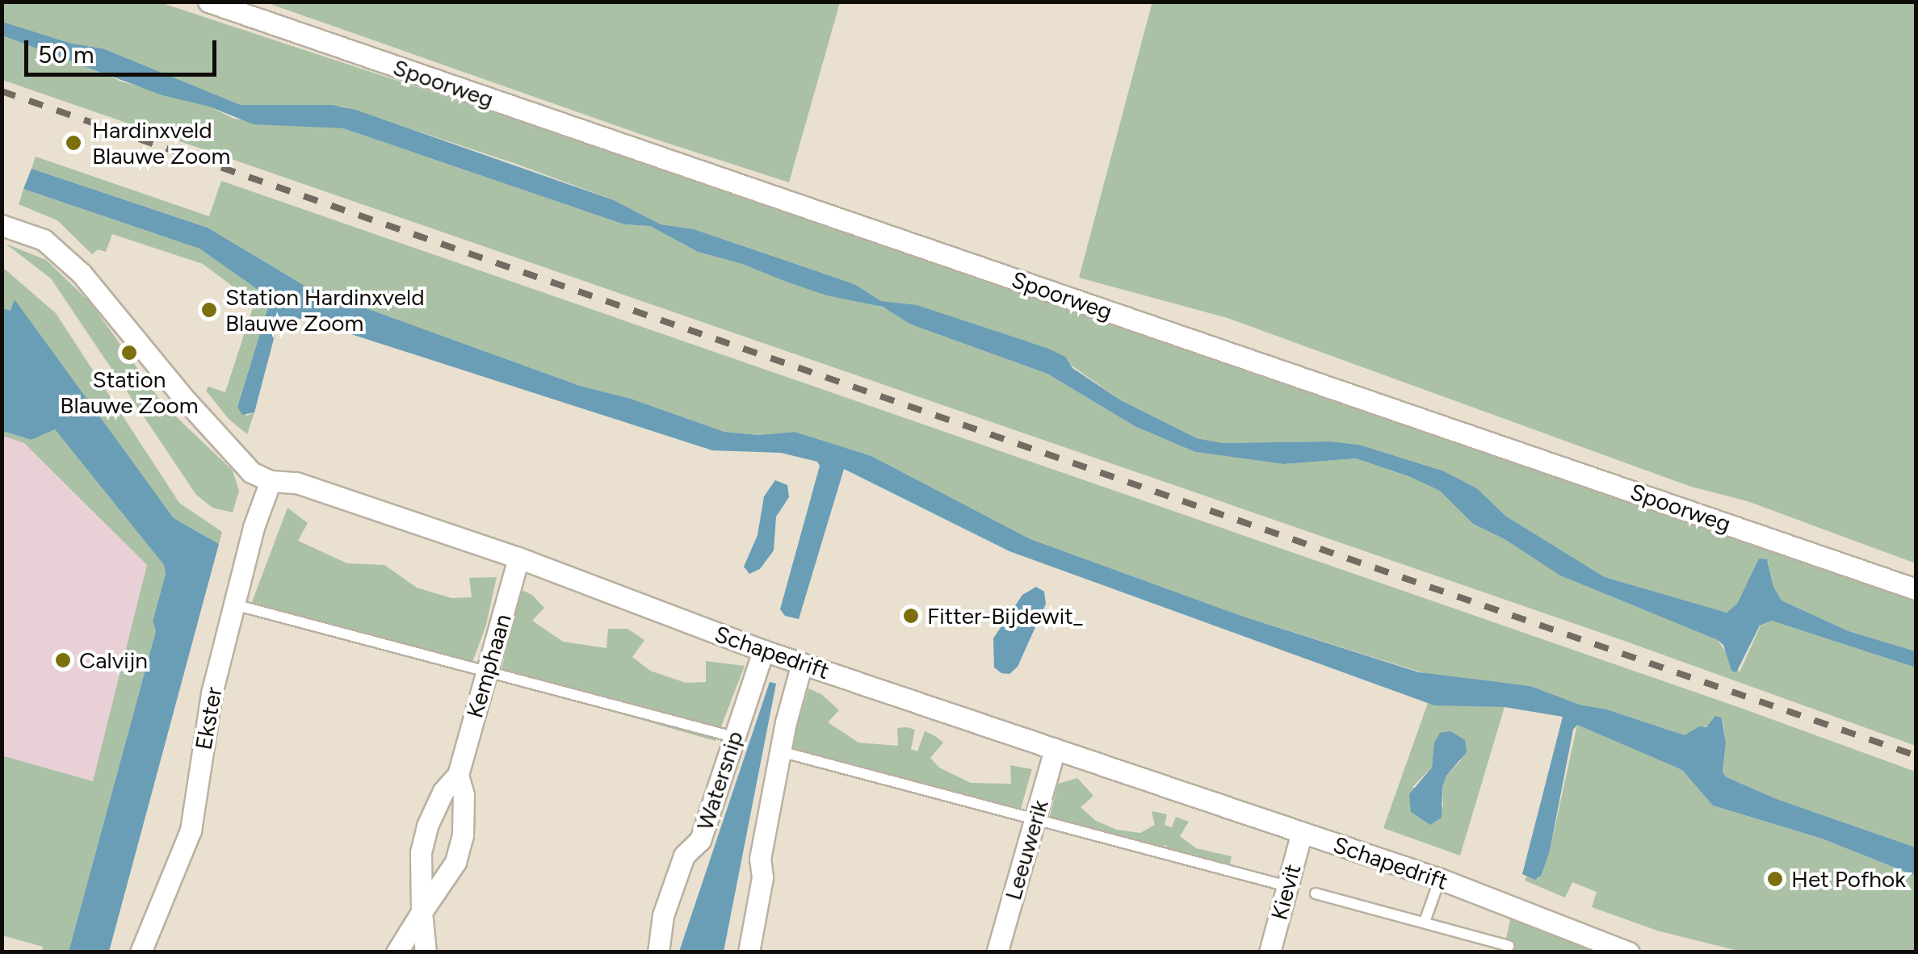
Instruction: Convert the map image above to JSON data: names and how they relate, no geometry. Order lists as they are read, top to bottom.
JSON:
{
  "streets": {
    "street": [
      "Spoorweg",
      "Schapedrift",
      "Kemphaan",
      "Ekster",
      "Watersnip",
      "Leeuwerik",
      "Kievit"
    ]
  },
  "crossings": [
    ["Schapedrift", "Kemphaan"],
    ["Schapedrift", "Ekster"],
    ["Schapedrift", "Watersnip"],
    ["Schapedrift", "Leeuwerik"],
    ["Schapedrift", "Kievit"]
  ],
  "places": [
    "Hardinxveld Blauwe Zoom",
    "Station Hardinxveld Blauwe Zoom",
    "Station Blauwe Zoom",
    "Fitter-Bijdewit_",
    "Calvijn",
    "Het Pofhok"
  ],
  "scale_bar": "50 m"
}
